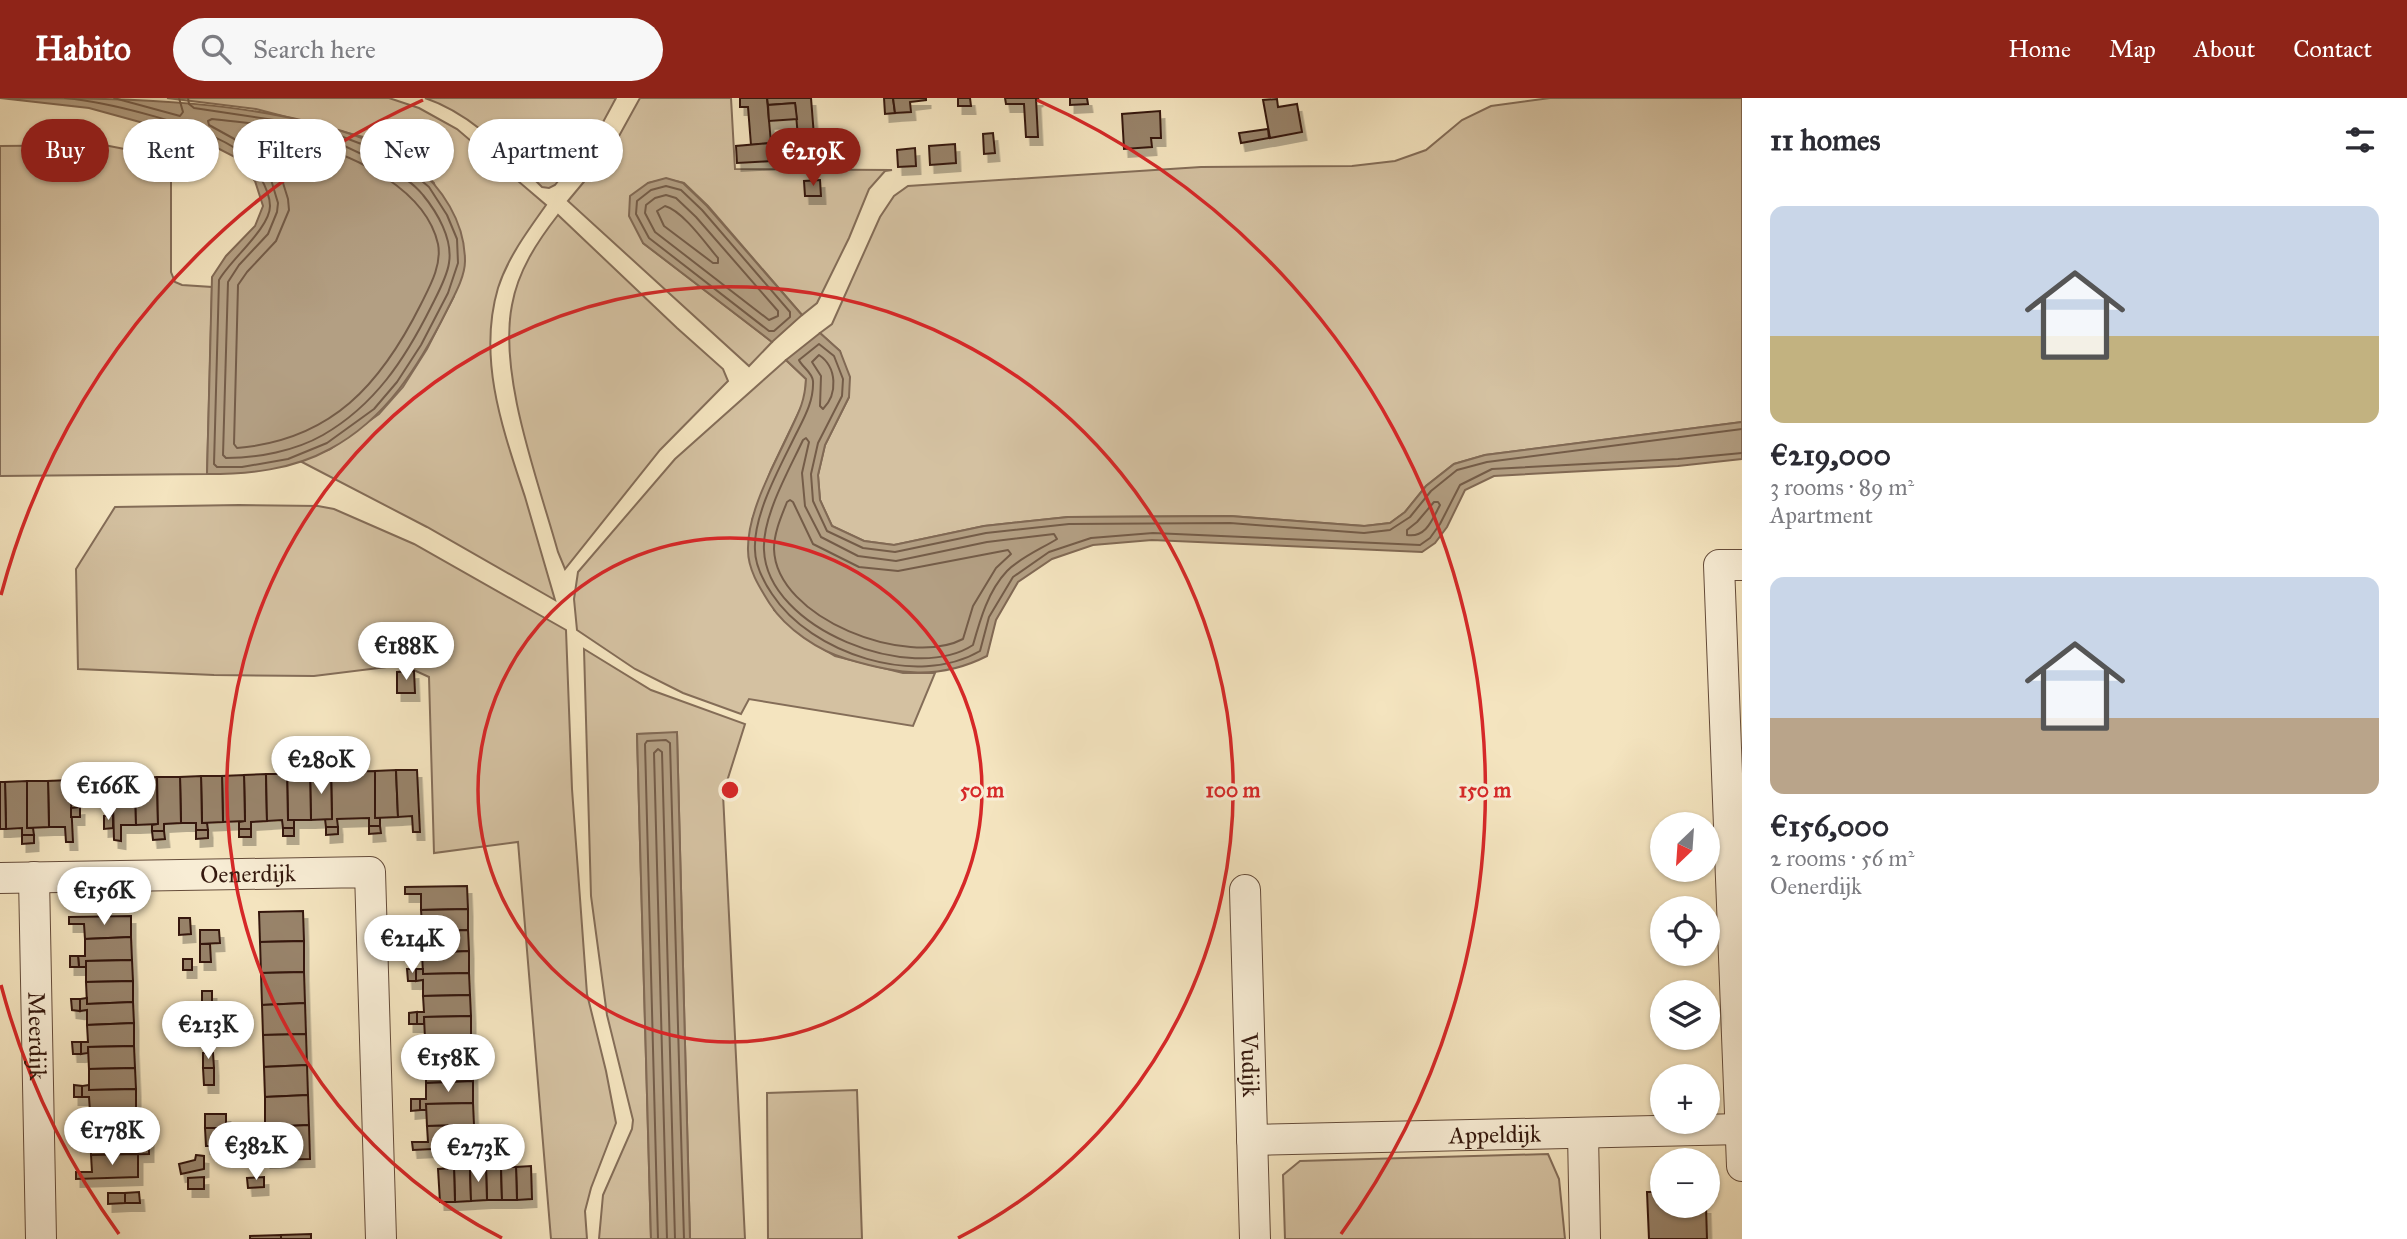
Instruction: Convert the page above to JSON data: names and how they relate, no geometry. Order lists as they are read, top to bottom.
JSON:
{
  "streets": {
    "street": [
      "Oenerdijk",
      "Meerdijk",
      "Vudijk",
      "Appeldijk"
    ]
  },
  "crossings": [
    ["Oenerdijk", "Meerdijk"],
    ["Vudijk", "Appeldijk"]
  ],
  "north": "bottom left",
  "page": {
    "header": "Habito",
    "search": "Search here",
    "nav": [
      "Home",
      "Map",
      "About",
      "Contact"
    ],
    "heading": "11 homes",
    "chip": [
      "Buy",
      "Rent",
      "Filters",
      "New",
      "Apartment"
    ],
    "price": [
      "€219K",
      "€188K",
      "€280K",
      "€166K",
      "€156K",
      "€214K",
      "€213K",
      "€158K",
      "€178K",
      "€382K",
      "€273K"
    ],
    "list": [
      {
        "name": "€219,000",
        "note": "3 rooms · 89 m² · Apartment"
      },
      {
        "name": "€156,000",
        "note": "2 rooms · 56 m² · Oenerdijk"
      }
    ],
    "map_buttons": ["+", "−"]
  },
  "rings": ["50 m", "100 m", "150 m"]
}
